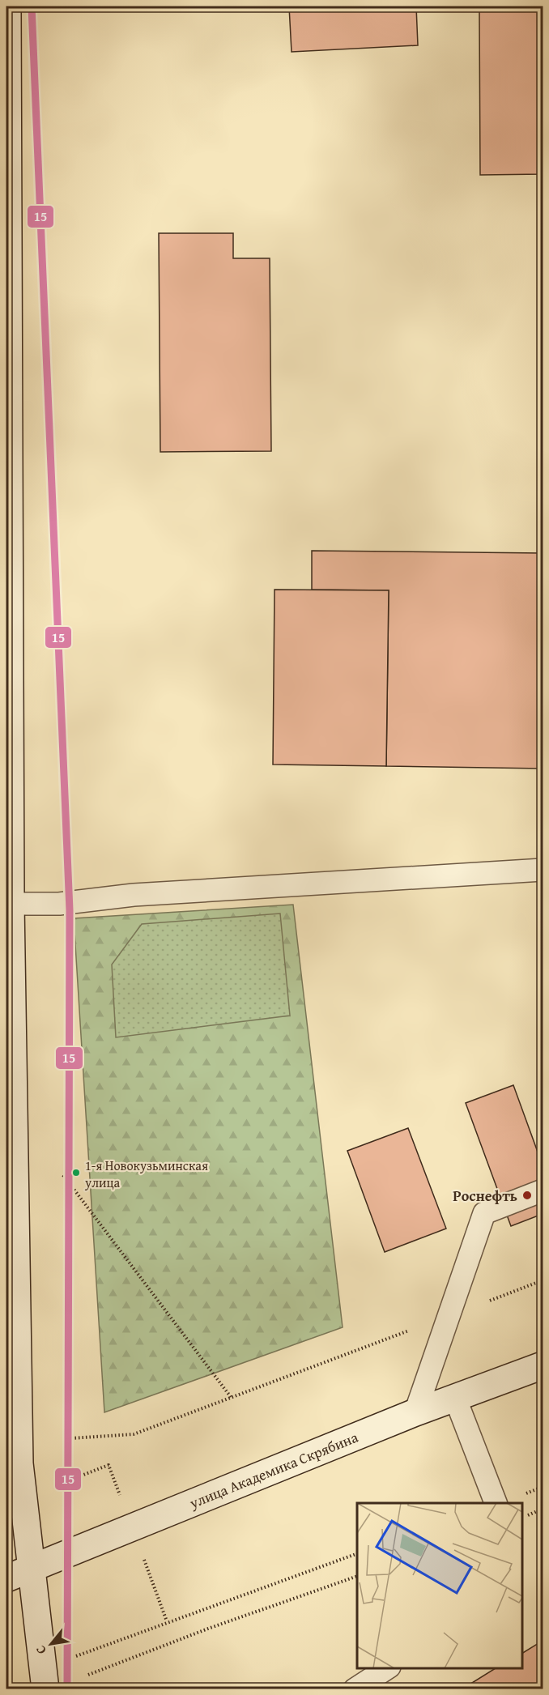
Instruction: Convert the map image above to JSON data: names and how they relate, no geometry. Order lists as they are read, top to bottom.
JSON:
{
  "streets": {
    "street": ["улица Академика Скрябина"]
  },
  "places": ["1-я Новокузьминская улица", "Роснефть"],
  "lines": ["transit line 15"],
  "north": "bottom left"
}
